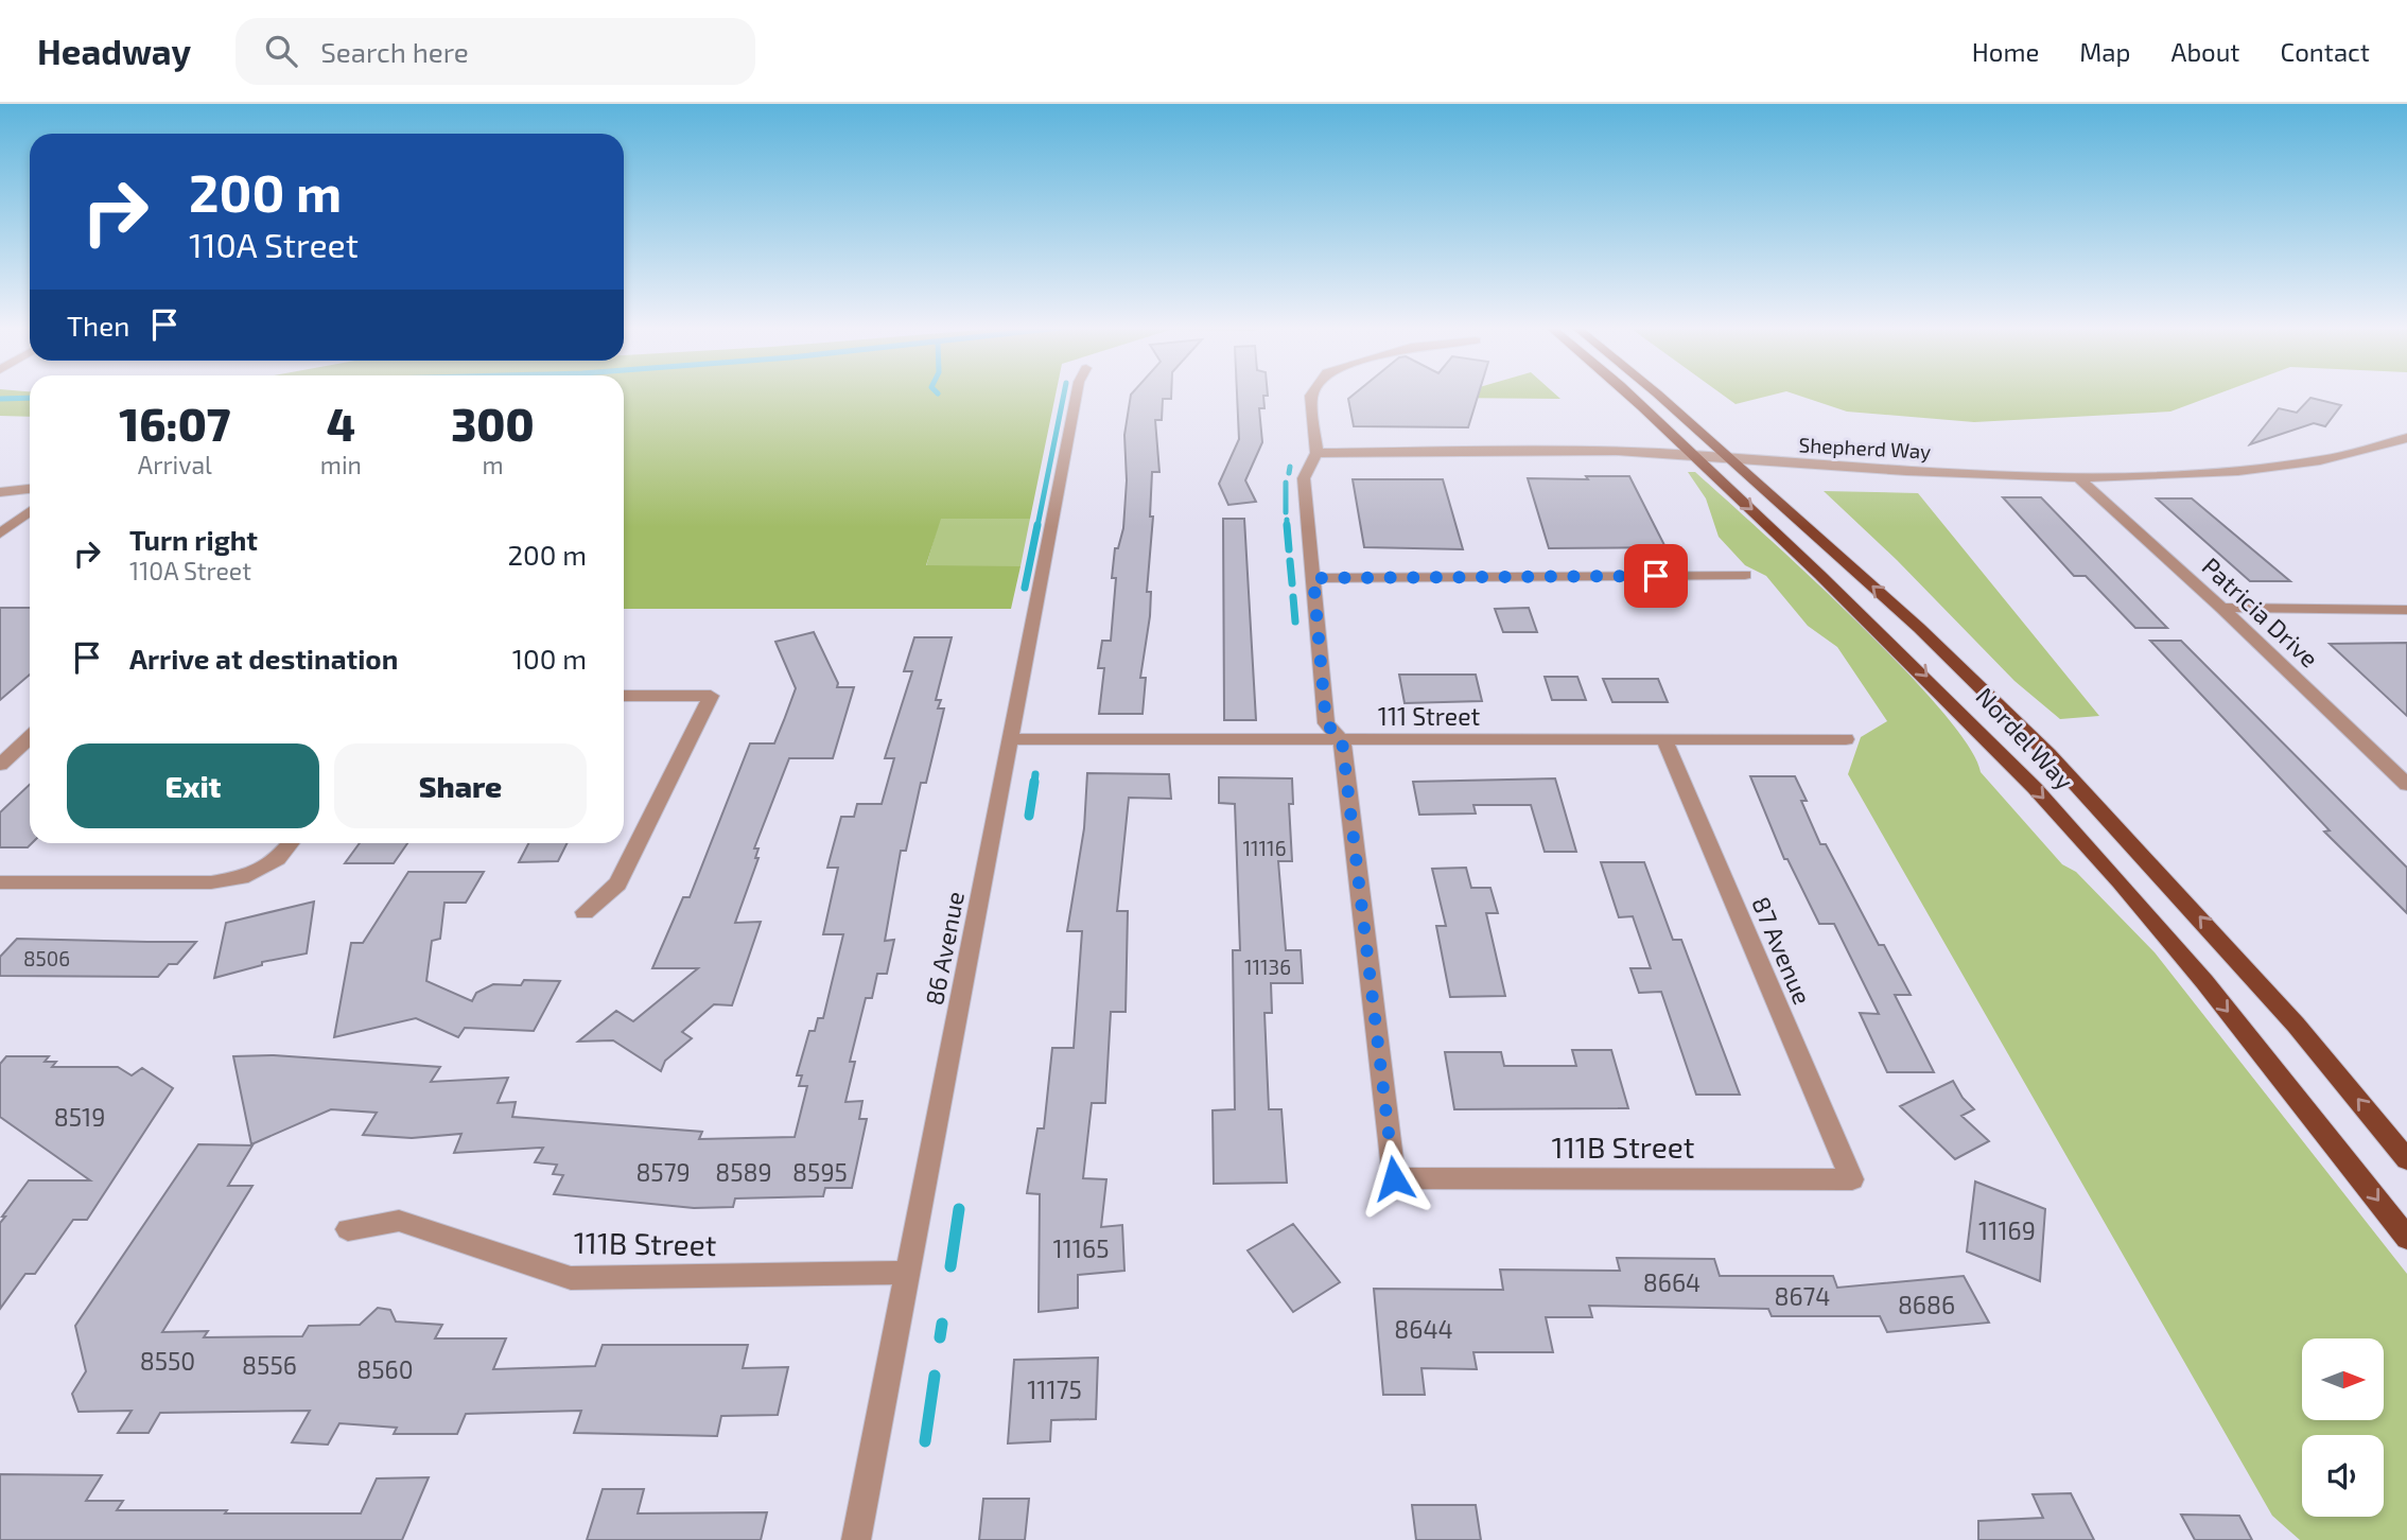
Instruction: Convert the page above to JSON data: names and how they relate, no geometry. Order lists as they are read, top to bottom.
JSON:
{
  "streets": {
    "main road": ["Nordel Way"],
    "street": [
      "Shepherd Way",
      "Patricia Drive",
      "111 Street",
      "86 Avenue",
      "87 Avenue",
      "111B Street"
    ]
  },
  "crossings": [
    ["Shepherd Way", "Patricia Drive"],
    ["Shepherd Way", "Nordel Way"],
    ["111 Street", "86 Avenue"],
    ["111 Street", "87 Avenue"],
    ["111 Street", "111B Street"],
    ["86 Avenue", "111B Street"],
    ["87 Avenue", "111B Street"]
  ],
  "house_numbers": [
    "11116",
    "8506",
    "11136",
    "8519",
    "8579",
    "8589",
    "8595",
    "11169",
    "11165",
    "8664",
    "8674",
    "8686",
    "8644",
    "8550",
    "8556",
    "8560",
    "11175"
  ],
  "north": "right",
  "page": {
    "header": "Headway",
    "search": "Search here",
    "nav": [
      "Home",
      "Map",
      "About",
      "Contact"
    ],
    "turn": ["200 m", "110A Street"],
    "then": "Then",
    "eta": [
      "16:07",
      "Arrival",
      "4",
      "min",
      "300",
      "m"
    ],
    "list": [
      {
        "name": "Turn right",
        "note": "110A Street",
        "value": "200 m"
      },
      {
        "name": "Arrive at destination",
        "value": "100 m"
      }
    ],
    "buttons": ["Exit", "Share"]
  }
}
